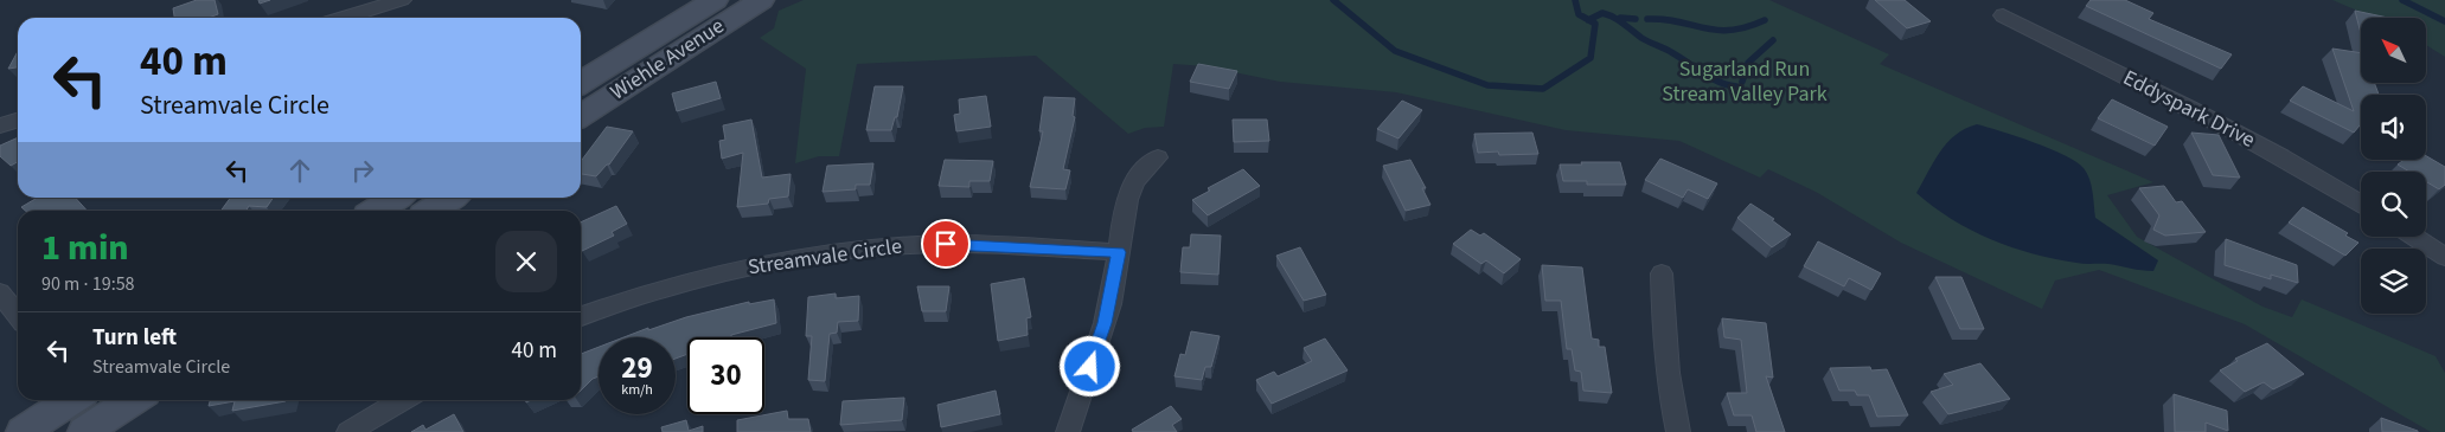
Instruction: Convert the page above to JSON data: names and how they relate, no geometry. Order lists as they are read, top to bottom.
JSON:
{
  "streets": {
    "main road": ["Wiehle Avenue"],
    "street": ["Eddyspark Drive", "Streamvale Circle"]
  },
  "parks": ["Sugarland Run Stream Valley Park"],
  "north": "top left",
  "page": {
    "turn": ["40 m", "Streamvale Circle"],
    "heading": ["1 min", "90 m · 19:58"],
    "list": [
      {
        "name": "Turn left",
        "note": "Streamvale Circle",
        "value": "40 m"
      }
    ],
    "speed": "29 km/h",
    "limit": "30"
  }
}
